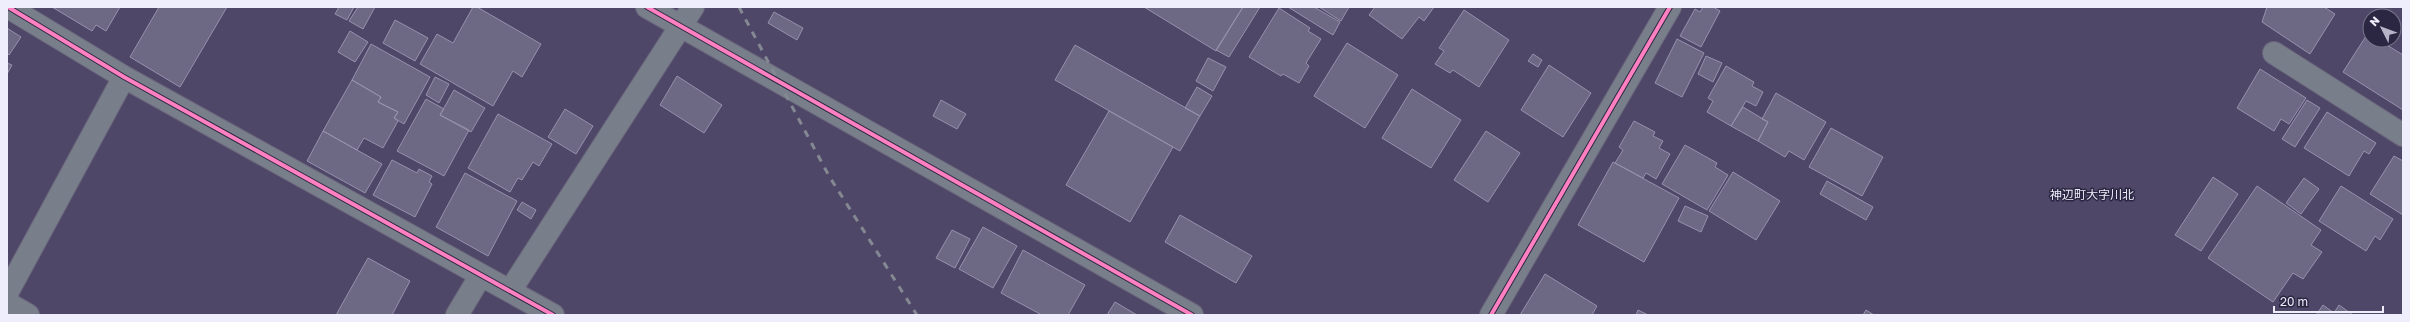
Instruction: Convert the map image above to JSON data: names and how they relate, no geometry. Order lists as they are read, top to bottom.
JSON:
{
  "districts": ["神辺町大字川北"],
  "scale_bar": "20 m",
  "north": "top left"
}
